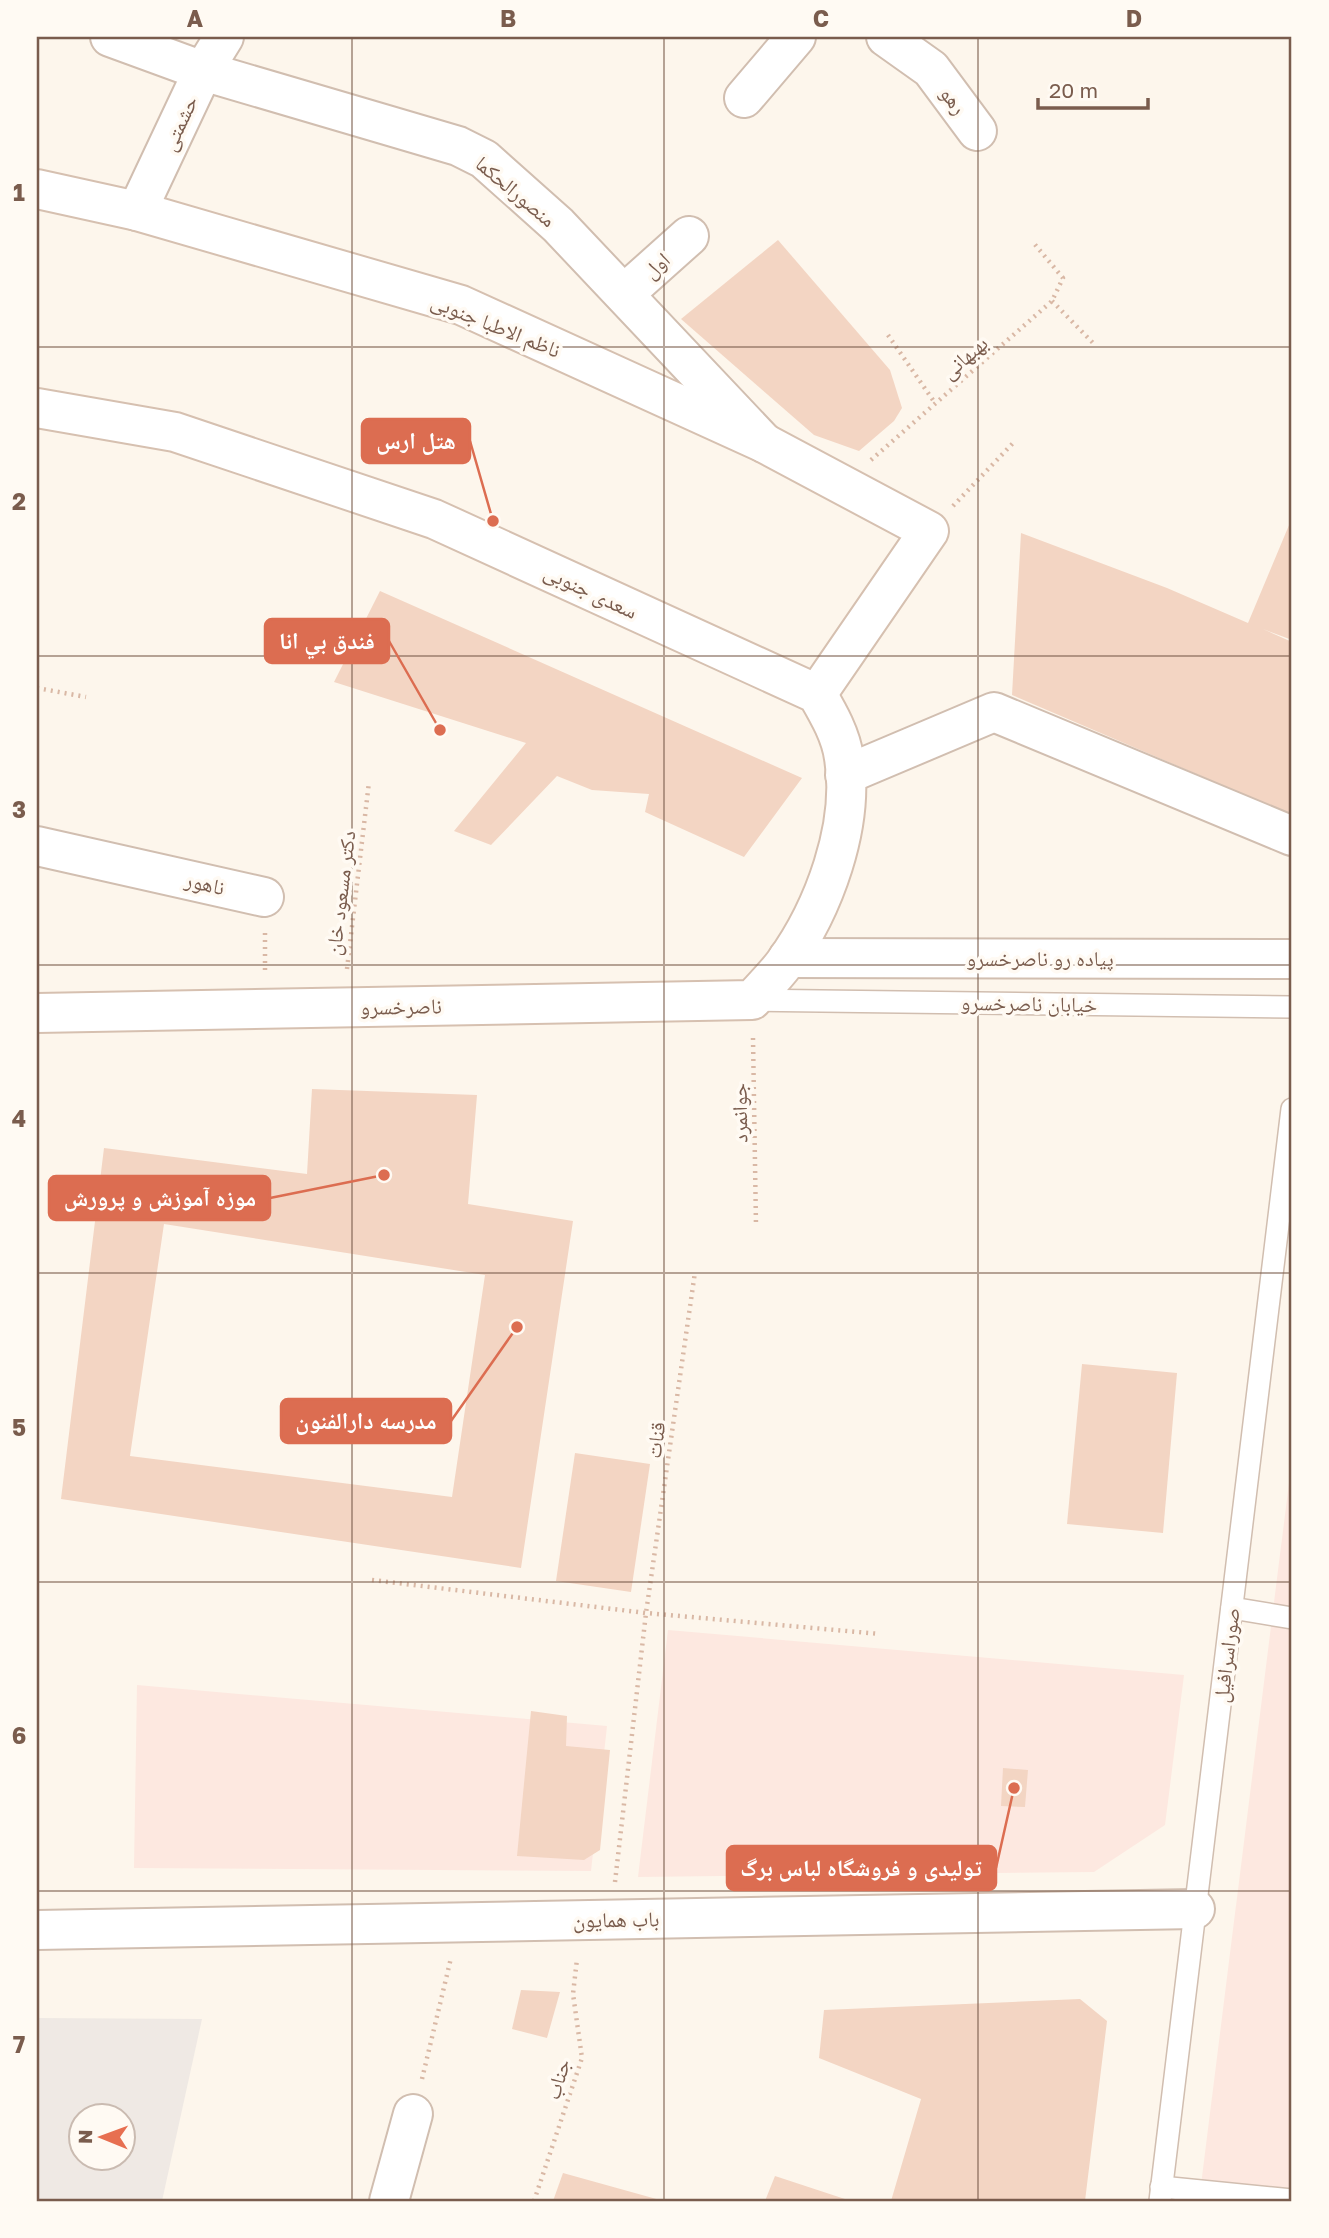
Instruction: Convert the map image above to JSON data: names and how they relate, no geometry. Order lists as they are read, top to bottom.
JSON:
{
  "streets": {
    "street": [
      "رهو",
      "حشمتی",
      "منصورالحکما",
      "اول",
      "ناظم الاطبا جنوبی",
      "سعدی جنوبی",
      "ناهور",
      "پیاده رو ناصرخسرو",
      "ناصرخسرو",
      "باب همایون"
    ],
    "lane": ["خیابان ناصرخسرو", "صوراسرافیل"],
    "path": [
      "بهبهانی",
      "دکتر مسعود خان",
      "جوانمرد",
      "قنات",
      "جناب"
    ]
  },
  "crossings": [
    ["حشمتی", "منصورالحکما"],
    ["حشمتی", "ناظم الاطبا جنوبی"],
    ["منصورالحکما", "اول"],
    ["منصورالحکما", "ناظم الاطبا جنوبی"],
    ["ناظم الاطبا جنوبی", "بهبهانی"],
    ["دکتر مسعود خان", "ناصرخسرو"],
    ["خیابان ناصرخسرو", "ناصرخسرو"],
    ["خیابان ناصرخسرو", "جوانمرد"],
    ["ناصرخسرو", "جوانمرد"],
    ["قنات", "باب همایون"],
    ["قنات", "جناب"],
    ["صوراسرافیل", "باب همایون"],
    ["باب همایون", "جناب"]
  ],
  "places": [
    "هتل ارس",
    "فندق بي انا",
    "موزه آموزش و پرورش",
    "مدرسه دارالفنون",
    "تولیدی و فروشگاه لباس برگ"
  ],
  "scale_bar": "20 m",
  "north": "left",
  "grid": {
    "columns": [
      "A",
      "B",
      "C",
      "D"
    ],
    "rows": [
      "1",
      "2",
      "3",
      "4",
      "5",
      "6",
      "7"
    ]
  }
}
